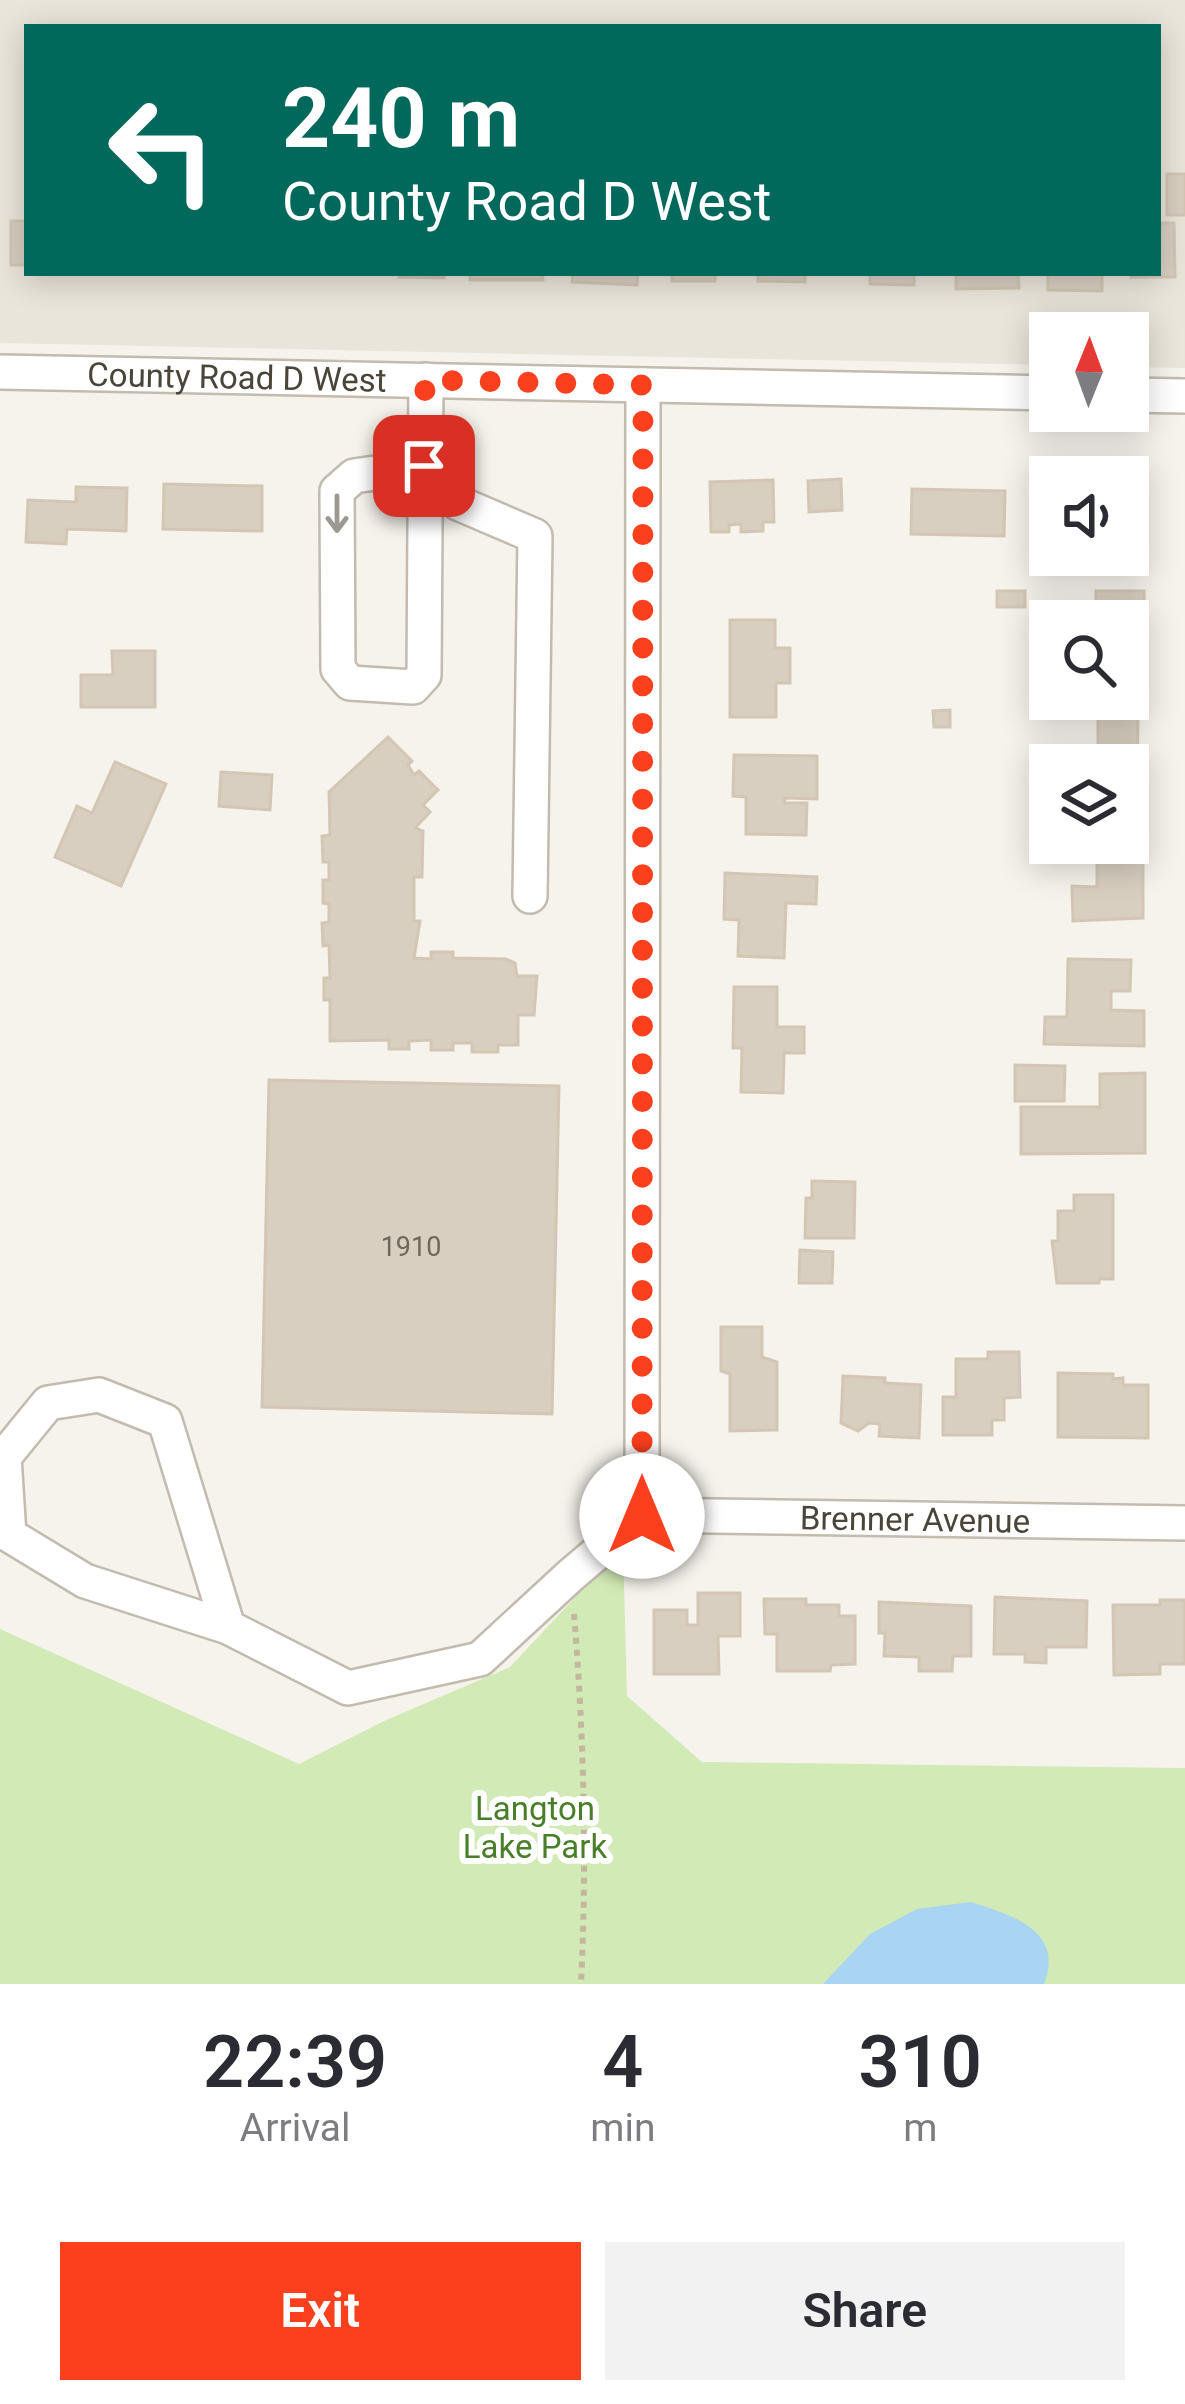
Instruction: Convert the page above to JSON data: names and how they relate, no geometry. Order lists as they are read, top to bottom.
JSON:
{
  "streets": {
    "street": ["County Road D West", "Brenner Avenue"]
  },
  "parks": ["Langton Lake Park"],
  "house_numbers": ["1910"],
  "north": "top",
  "page": {
    "turn": ["240 m", "County Road D West"],
    "eta": [
      "22:39",
      "Arrival",
      "4",
      "min",
      "310",
      "m"
    ],
    "buttons": ["Exit", "Share"]
  }
}
